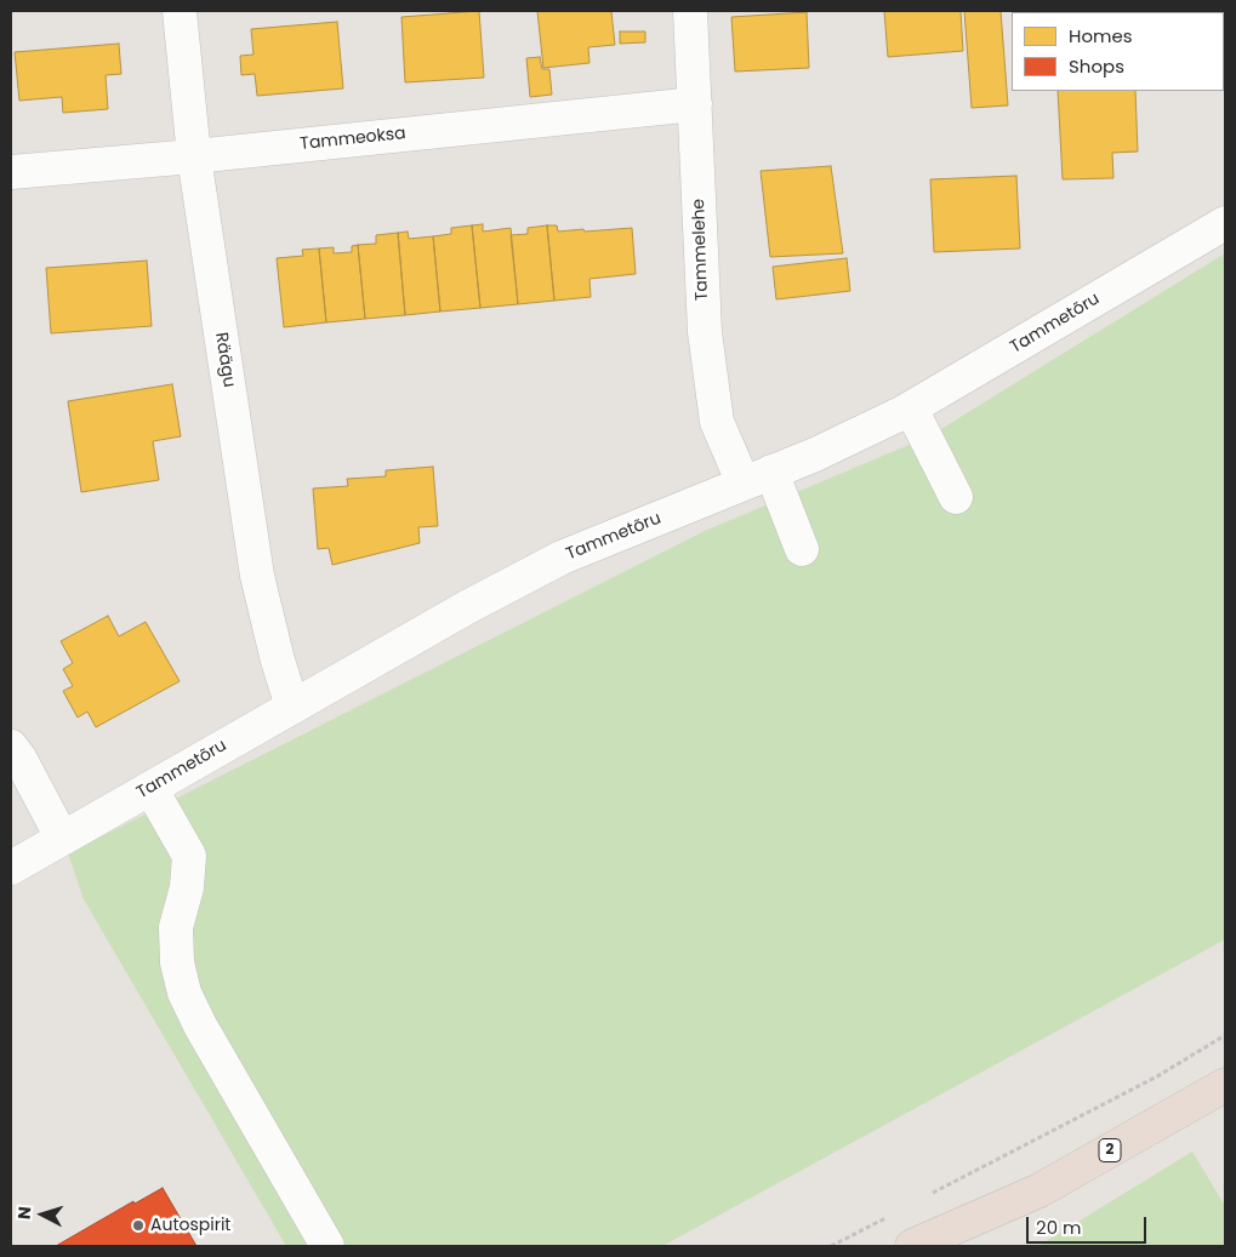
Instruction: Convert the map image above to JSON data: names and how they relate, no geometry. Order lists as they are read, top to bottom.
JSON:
{
  "streets": {
    "highway": ["2"],
    "street": [
      "Tammeoksa",
      "Tammelehe",
      "Tammetõru",
      "Räägu"
    ]
  },
  "crossings": [
    ["Tammeoksa", "Tammelehe"],
    ["Tammeoksa", "Räägu"],
    ["Tammelehe", "Tammetõru"],
    ["Tammetõru", "Räägu"]
  ],
  "places": ["Autospirit"],
  "legend": ["Homes", "Shops"],
  "scale_bar": "20 m",
  "north": "left"
}
